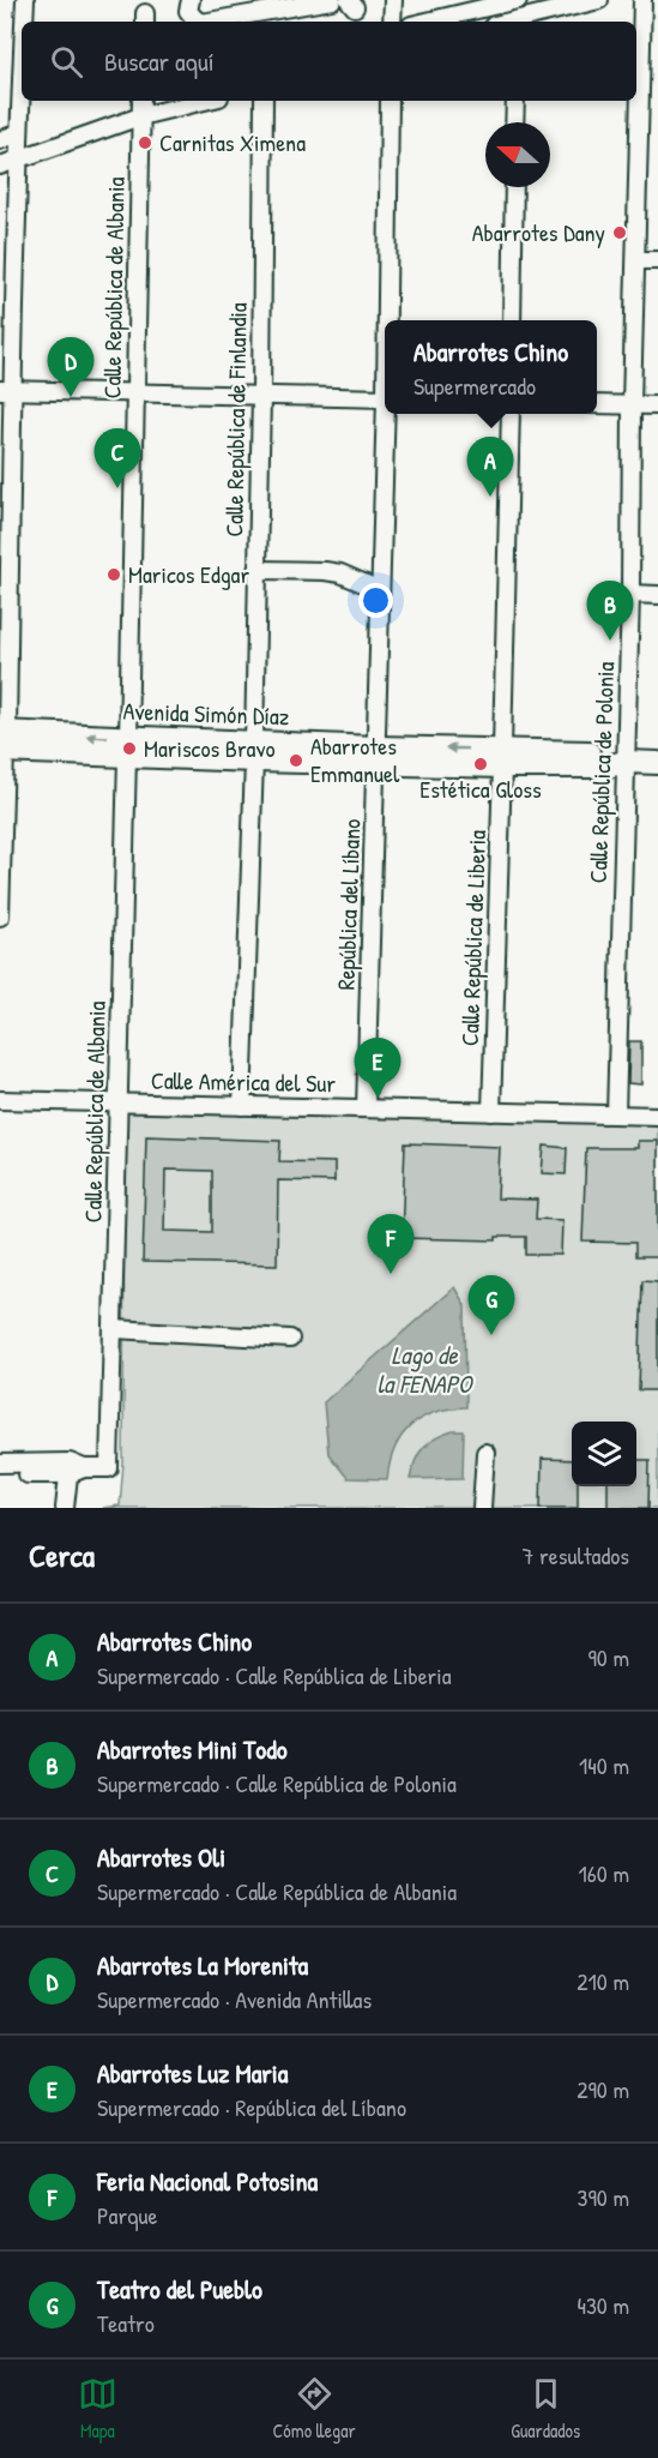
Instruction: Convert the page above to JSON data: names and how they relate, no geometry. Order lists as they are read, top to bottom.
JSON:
{
  "streets": {
    "main road": ["Avenida Simón Díaz"],
    "street": [
      "Calle República de Albania",
      "Calle República de Finlandia",
      "Calle República de Polonia",
      "República del Líbano",
      "Calle República de Liberia",
      "Calle América del Sur"
    ]
  },
  "crossings": [
    ["Calle República de Albania", "Avenida Simón Díaz"],
    ["Calle República de Albania", "Calle América del Sur"],
    ["Calle República de Finlandia", "Avenida Simón Díaz"],
    ["Calle República de Finlandia", "Calle América del Sur"],
    ["Avenida Simón Díaz", "Calle República de Polonia"],
    ["Avenida Simón Díaz", "República del Líbano"],
    ["Avenida Simón Díaz", "Calle República de Liberia"],
    ["Calle República de Polonia", "Calle América del Sur"],
    ["República del Líbano", "Calle América del Sur"],
    ["Calle República de Liberia", "Calle América del Sur"]
  ],
  "water": ["Lago de la FENAPO"],
  "places": [
    "Carnitas Ximena",
    "Abarrotes Dany",
    "Maricos Edgar",
    "Mariscos Bravo",
    "Abarrotes Emmanuel",
    "Estética Gloss"
  ],
  "north": "left",
  "page": {
    "search": "Buscar aquí",
    "popup": ["Abarrotes Chino", "Supermercado"],
    "pins": [
      "D",
      "C",
      "A",
      "B",
      "E",
      "F",
      "G"
    ],
    "heading": ["Cerca", "7 resultados"],
    "list": [
      {
        "mark": "A",
        "name": "Abarrotes Chino",
        "note": "Supermercado · Calle República de Liberia",
        "value": "90 m"
      },
      {
        "mark": "B",
        "name": "Abarrotes Mini Todo",
        "note": "Supermercado · Calle República de Polonia",
        "value": "140 m"
      },
      {
        "mark": "C",
        "name": "Abarrotes Oli",
        "note": "Supermercado · Calle República de Albania",
        "value": "160 m"
      },
      {
        "mark": "D",
        "name": "Abarrotes La Morenita",
        "note": "Supermercado · Avenida Antillas",
        "value": "210 m"
      },
      {
        "mark": "E",
        "name": "Abarrotes Luz Maria",
        "note": "Supermercado · República del Líbano",
        "value": "290 m"
      },
      {
        "mark": "F",
        "name": "Feria Nacional Potosina",
        "note": "Parque",
        "value": "390 m"
      },
      {
        "mark": "G",
        "name": "Teatro del Pueblo",
        "note": "Teatro",
        "value": "430 m"
      }
    ],
    "nav": ["Mapa", "Cómo llegar", "Guardados"]
  }
}
